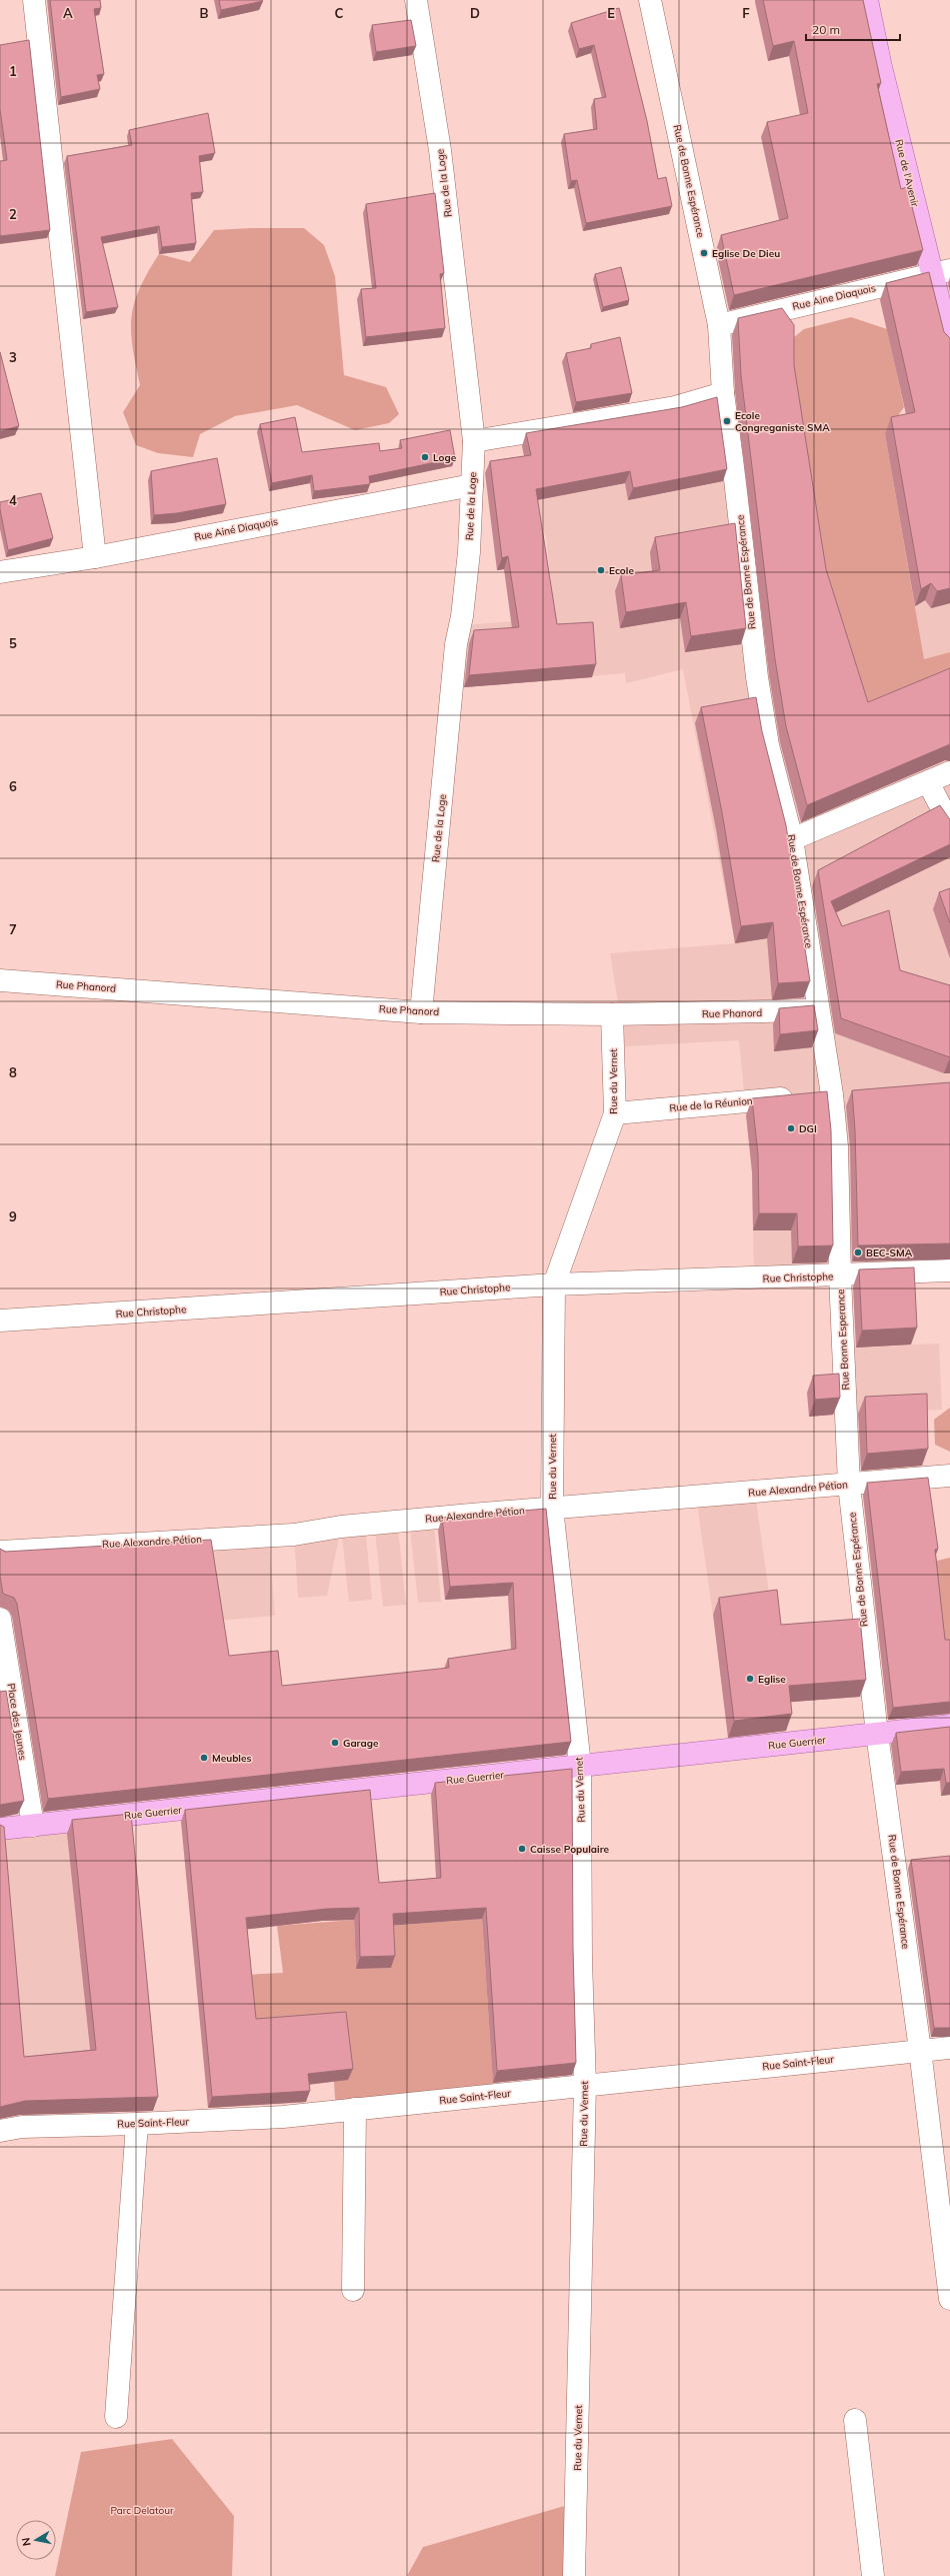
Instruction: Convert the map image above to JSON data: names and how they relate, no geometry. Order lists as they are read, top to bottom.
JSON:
{
  "streets": {
    "main road": ["Rue de l'Avenir", "Rue Guerrier"],
    "street": [
      "Rue de Bonne Espérance",
      "Rue de la Loge",
      "Rue Aine Diaquois",
      "Rue Ainé Diaquois",
      "Rue Phanord",
      "Rue du Vernet",
      "Rue de la Réunion",
      "Rue Christophe",
      "Rue Bonne Esperance",
      "Rue Alexandre Pétion",
      "Place des Jeunes",
      "Rue Saint-Fleur"
    ]
  },
  "crossings": [
    ["Rue de l'Avenir", "Rue Aine Diaquois"],
    ["Rue de Bonne Espérance", "Rue Aine Diaquois"],
    ["Rue de Bonne Espérance", "Rue Phanord"],
    ["Rue de Bonne Espérance", "Rue de la Réunion"],
    ["Rue de Bonne Espérance", "Rue Bonne Esperance"],
    ["Rue de Bonne Espérance", "Rue Alexandre Pétion"],
    ["Rue de Bonne Espérance", "Rue Guerrier"],
    ["Rue de Bonne Espérance", "Rue Saint-Fleur"],
    ["Rue de la Loge", "Rue Ainé Diaquois"],
    ["Rue de la Loge", "Rue Phanord"],
    ["Rue Phanord", "Rue du Vernet"],
    ["Rue du Vernet", "Rue de la Réunion"],
    ["Rue du Vernet", "Rue Christophe"],
    ["Rue du Vernet", "Rue Alexandre Pétion"],
    ["Rue du Vernet", "Rue Guerrier"],
    ["Rue du Vernet", "Rue Saint-Fleur"],
    ["Rue Christophe", "Rue Bonne Esperance"],
    ["Rue Bonne Esperance", "Rue Alexandre Pétion"],
    ["Place des Jeunes", "Rue Guerrier"]
  ],
  "parks": ["Parc Delatour"],
  "places": [
    "Eglise De Dieu",
    "Ecole Congreganiste SMA",
    "Loge",
    "Ecole",
    "DGI",
    "BEC-SMA",
    "Eglise",
    "Garage",
    "Meubles",
    "Caisse Populaire"
  ],
  "scale_bar": "20 m",
  "north": "left",
  "grid": {
    "columns": [
      "A",
      "B",
      "C",
      "D",
      "E",
      "F"
    ],
    "rows": [
      "1",
      "2",
      "3",
      "4",
      "5",
      "6",
      "7",
      "8",
      "9"
    ]
  }
}
